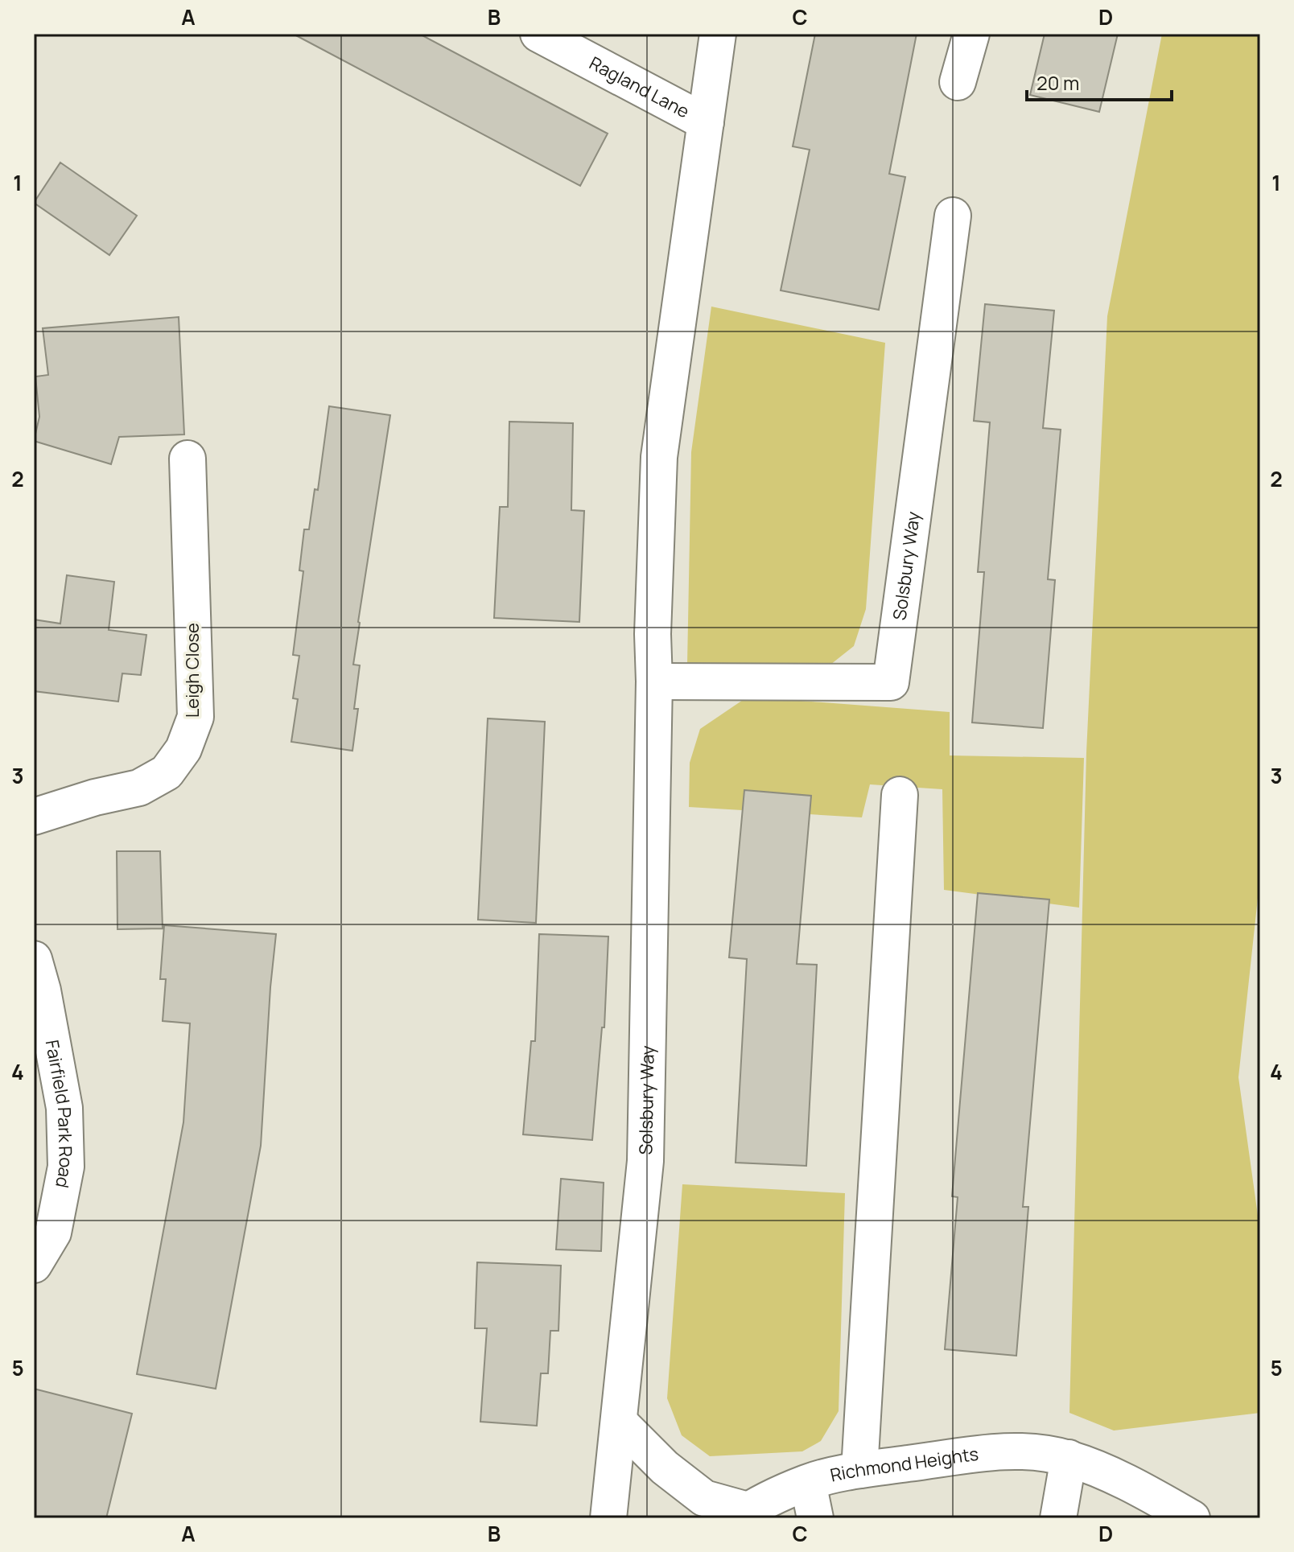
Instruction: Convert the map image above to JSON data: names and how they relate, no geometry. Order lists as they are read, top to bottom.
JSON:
{
  "streets": {
    "street": [
      "Ragland Lane",
      "Solsbury Way",
      "Leigh Close",
      "Fairfield Park Road",
      "Richmond Heights"
    ]
  },
  "crossings": [
    ["Ragland Lane", "Solsbury Way"],
    ["Solsbury Way", "Richmond Heights"]
  ],
  "scale_bar": "20 m",
  "grid": {
    "columns": [
      "A",
      "B",
      "C",
      "D"
    ],
    "rows": [
      "1",
      "2",
      "3",
      "4",
      "5"
    ]
  }
}
